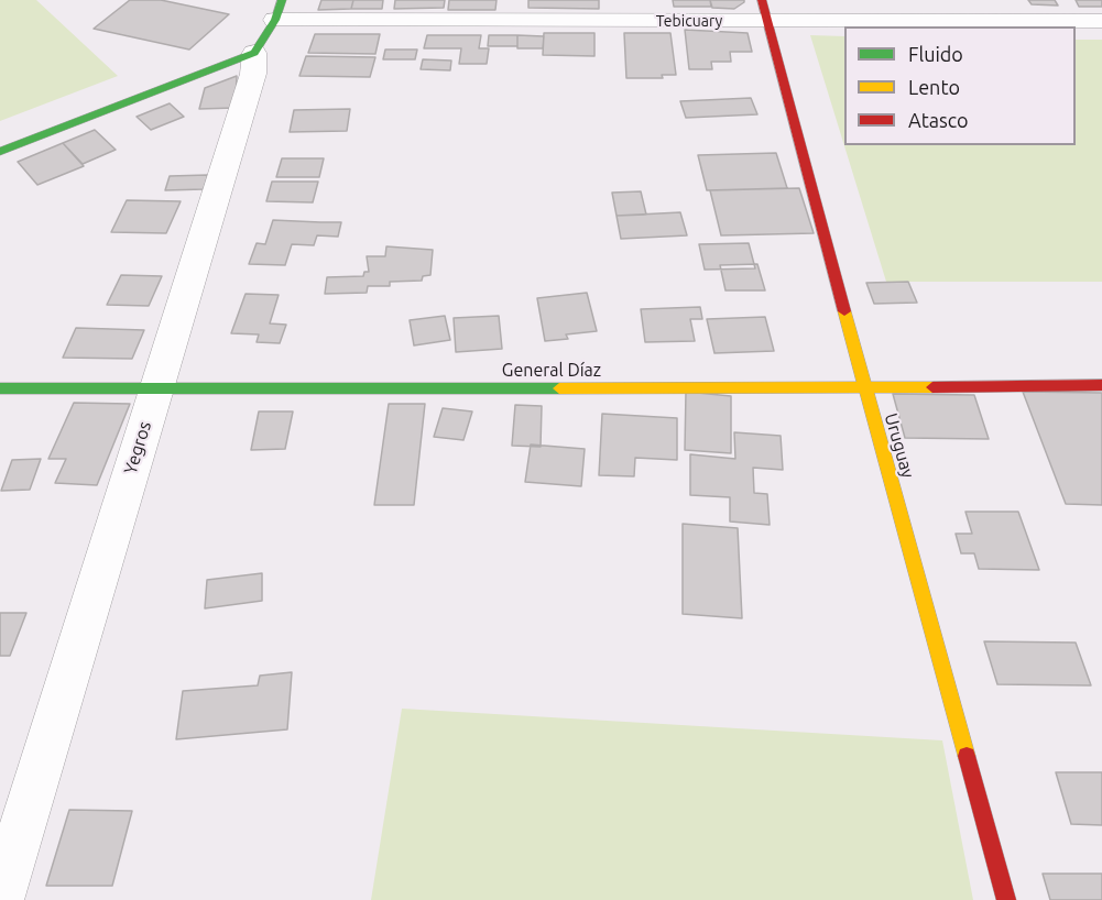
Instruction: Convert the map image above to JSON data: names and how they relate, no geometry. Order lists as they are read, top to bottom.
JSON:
{
  "streets": {
    "street": [
      "Tebicuary",
      "General Díaz",
      "Uruguay",
      "Yegros"
    ]
  },
  "crossings": [
    ["Tebicuary", "Uruguay"],
    ["Tebicuary", "Yegros"],
    ["General Díaz", "Uruguay"],
    ["General Díaz", "Yegros"]
  ],
  "legend": ["Fluido", "Lento", "Atasco"]
}
